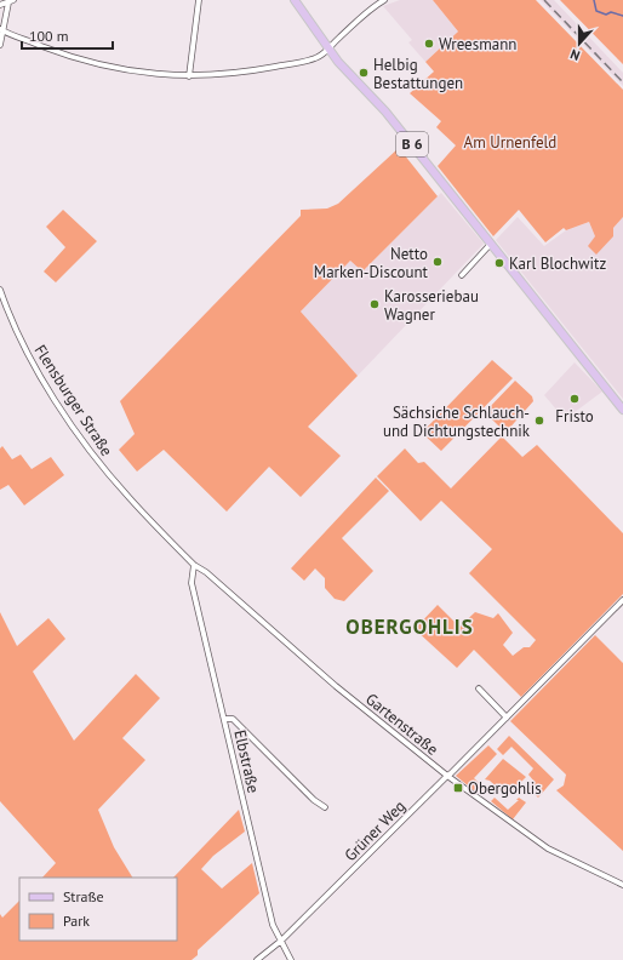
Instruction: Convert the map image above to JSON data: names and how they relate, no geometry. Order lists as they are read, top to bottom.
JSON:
{
  "streets": {
    "main road": ["B 6"],
    "street": [
      "Flensburger Straße",
      "Gartenstraße",
      "Elbstraße",
      "Grüner Weg"
    ]
  },
  "crossings": [
    ["Flensburger Straße", "Gartenstraße"],
    ["Gartenstraße", "Elbstraße"],
    ["Gartenstraße", "Grüner Weg"],
    ["Elbstraße", "Grüner Weg"]
  ],
  "districts": ["OBERGOHLIS"],
  "parks": ["Am Urnenfeld"],
  "places": {
    "other": [
      "Wreesmann",
      "Helbig Bestattungen",
      "Netto Marken-Discount",
      "Karl Blochwitz",
      "Karosseriebau Wagner",
      "Fristo",
      "Sächsiche Schlauch- und Dichtungstechnik"
    ],
    "transit": ["Obergohlis"]
  },
  "legend": ["Straße", "Park"],
  "scale_bar": "100 m",
  "north": "bottom"
}
